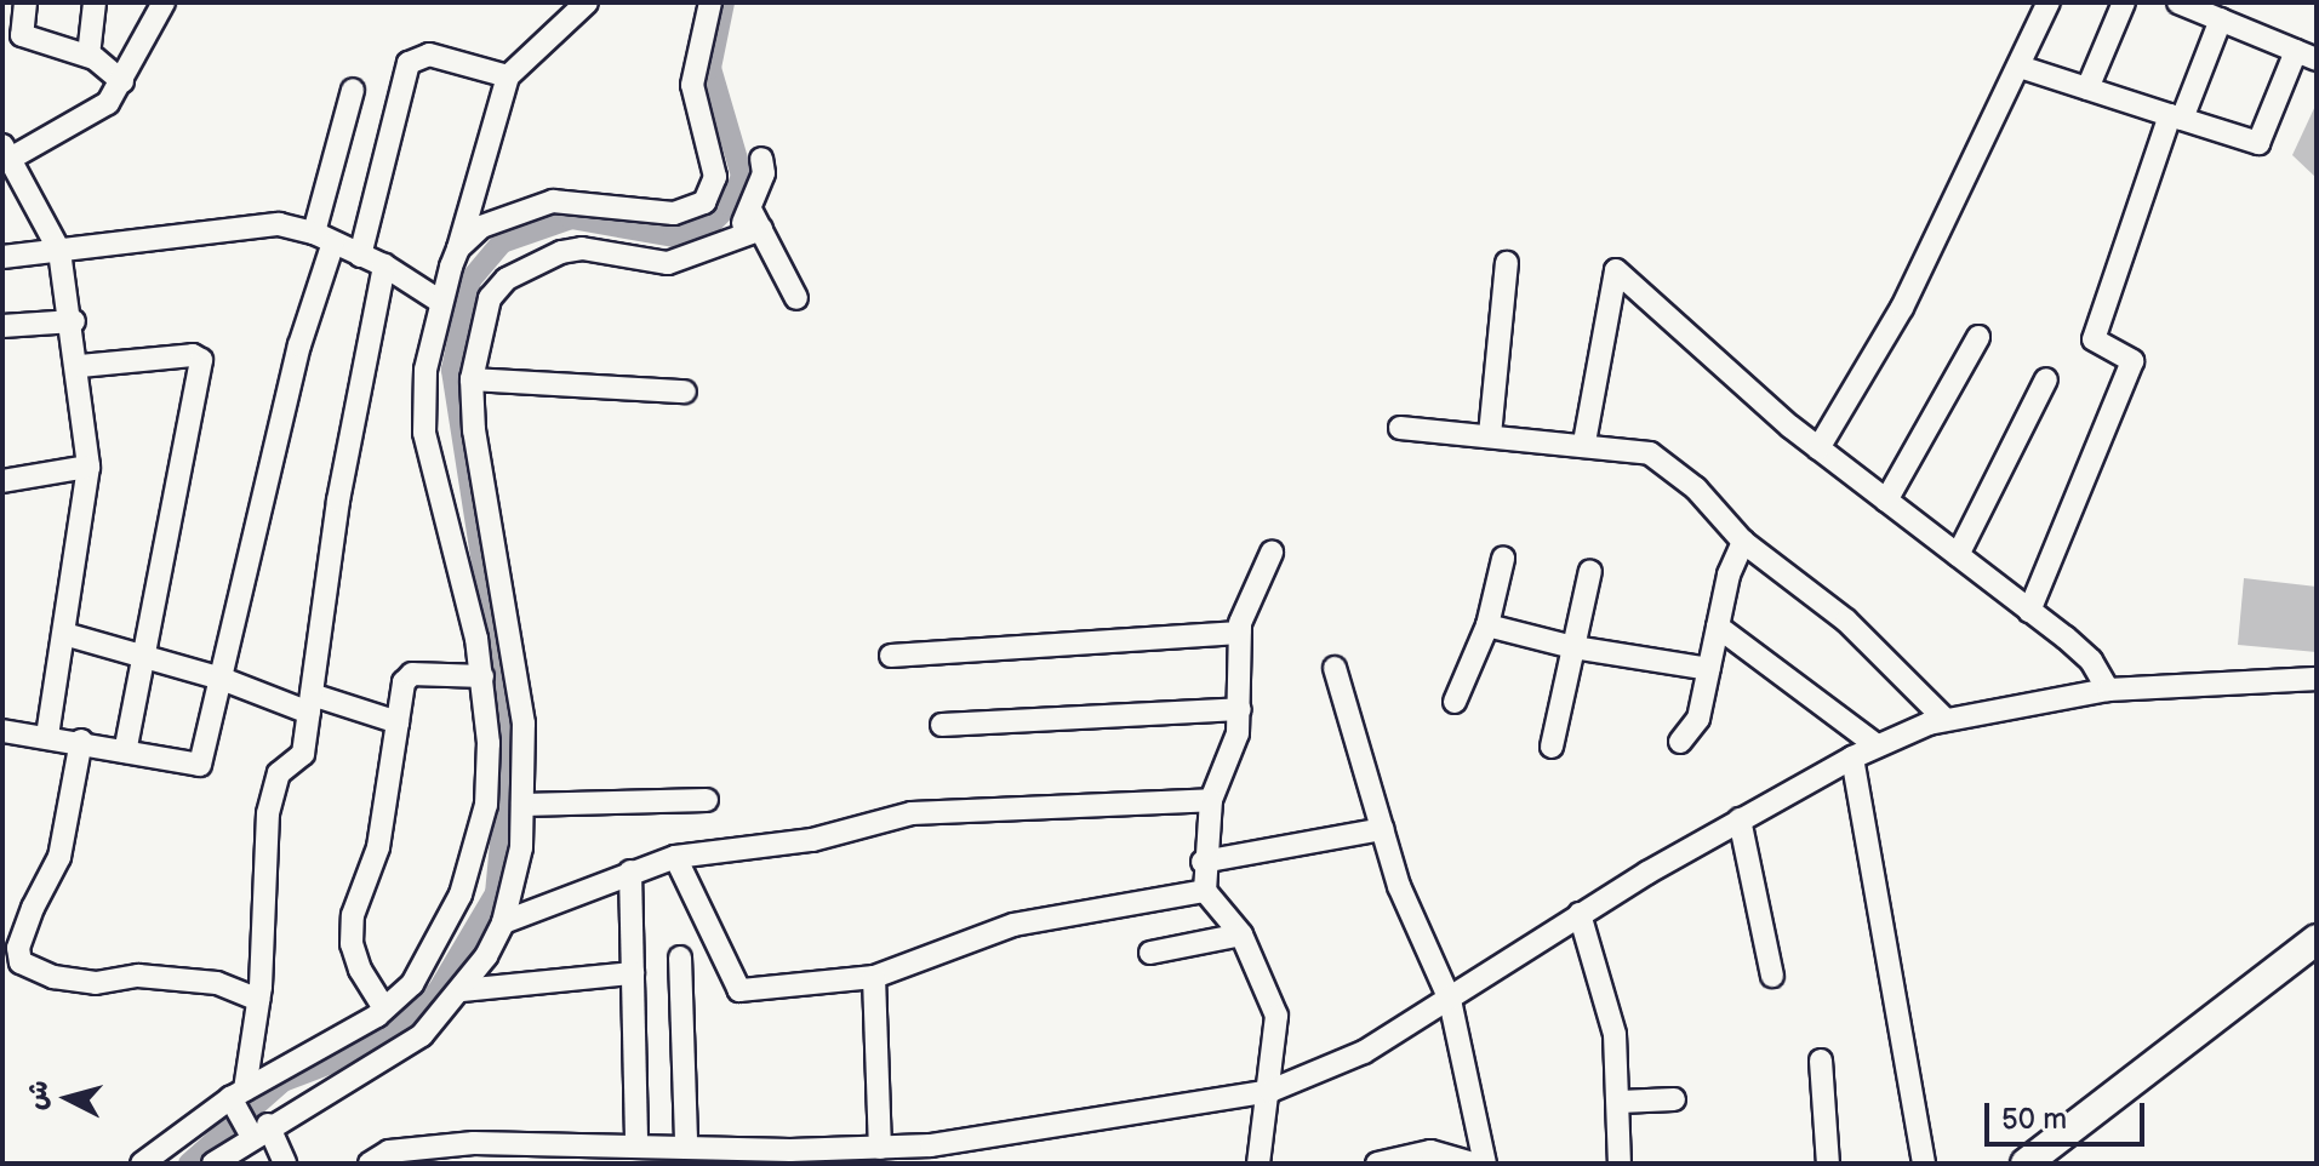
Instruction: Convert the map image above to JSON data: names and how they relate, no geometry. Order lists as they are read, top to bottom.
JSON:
{
  "scale_bar": "50 m",
  "north": "left"
}
